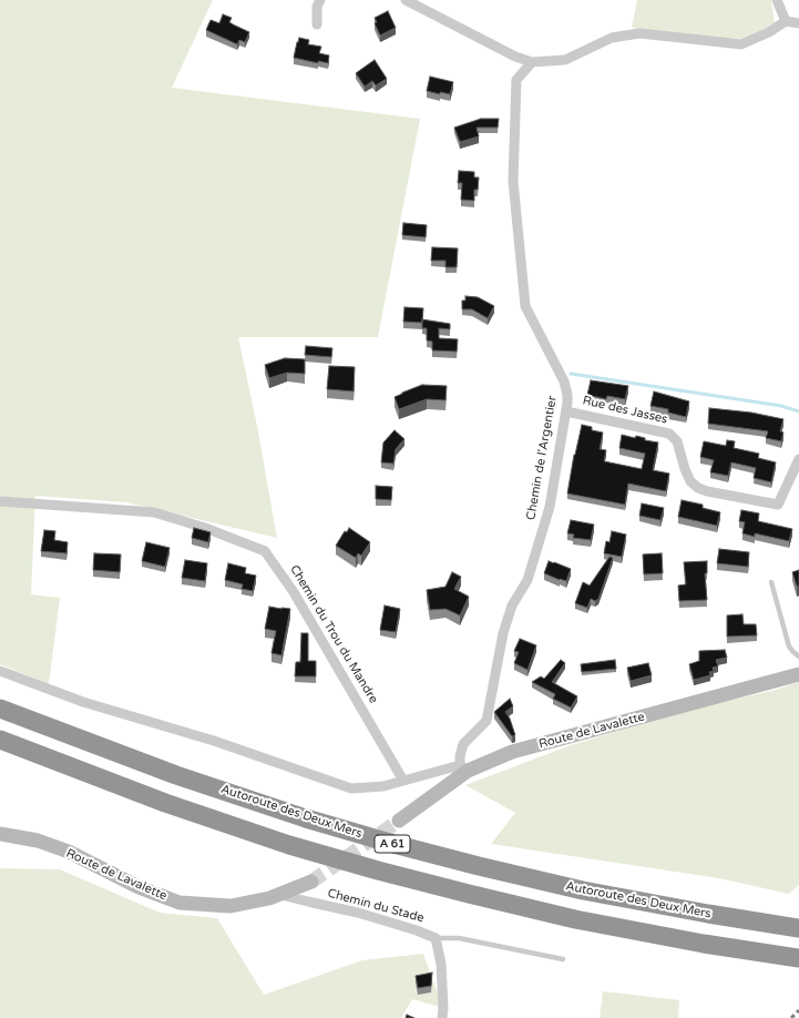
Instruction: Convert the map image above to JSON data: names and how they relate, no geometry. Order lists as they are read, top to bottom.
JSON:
{
  "streets": {
    "highway": ["Autoroute des Deux Mers", "A 61"],
    "main road": ["Route de Lavalette"],
    "street": [
      "Rue des Jasses",
      "Chemin de l'Argentier",
      "Chemin du Trou du Mandre",
      "Chemin du Stade"
    ]
  },
  "crossings": [
    ["Rue des Jasses", "Chemin de l'Argentier"],
    ["Chemin de l'Argentier", "Route de Lavalette"],
    ["Route de Lavalette", "Chemin du Stade"]
  ]
}
